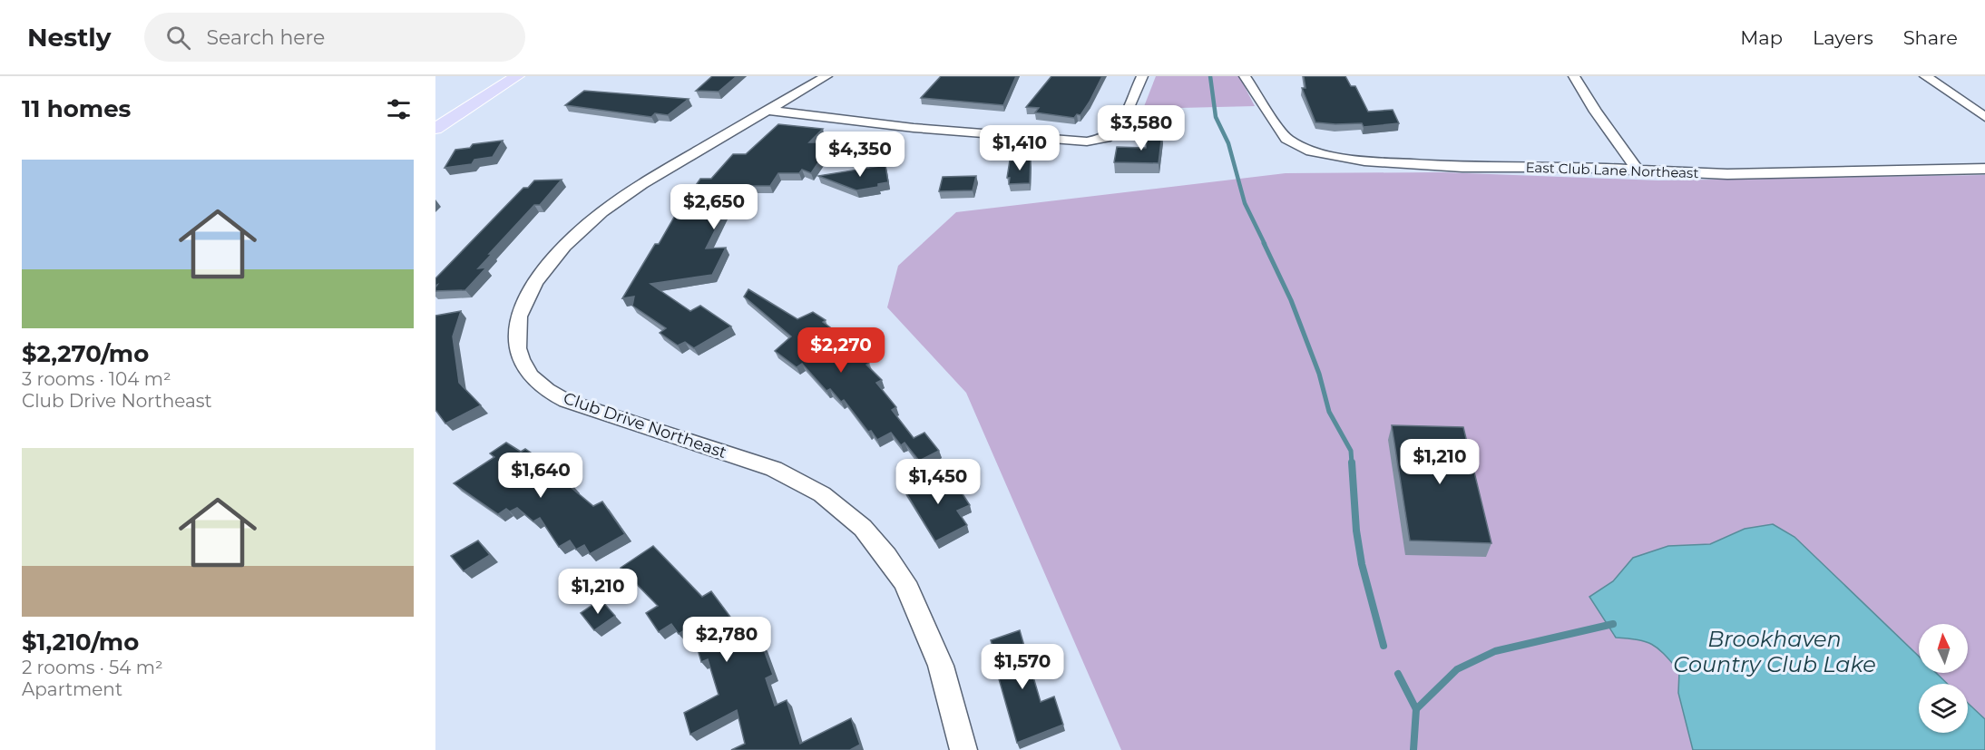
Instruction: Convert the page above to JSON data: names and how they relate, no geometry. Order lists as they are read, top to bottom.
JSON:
{
  "streets": {
    "street": ["East Club Lane Northeast", "Club Drive Northeast"]
  },
  "water": ["Brookhaven Country Club Lake"],
  "north": "top",
  "page": {
    "header": "Nestly",
    "search": "Search here",
    "nav": ["Map", "Layers", "Share"],
    "heading": "11 homes",
    "price": [
      "$3,580",
      "$1,410",
      "$4,350",
      "$2,650",
      "$2,270",
      "$1,210",
      "$1,640",
      "$1,450",
      "$1,210",
      "$2,780",
      "$1,570"
    ],
    "list": [
      {
        "name": "$2,270/mo",
        "note": "3 rooms · 104 m² · Club Drive Northeast"
      },
      {
        "name": "$1,210/mo",
        "note": "2 rooms · 54 m² · Apartment"
      }
    ]
  }
}
